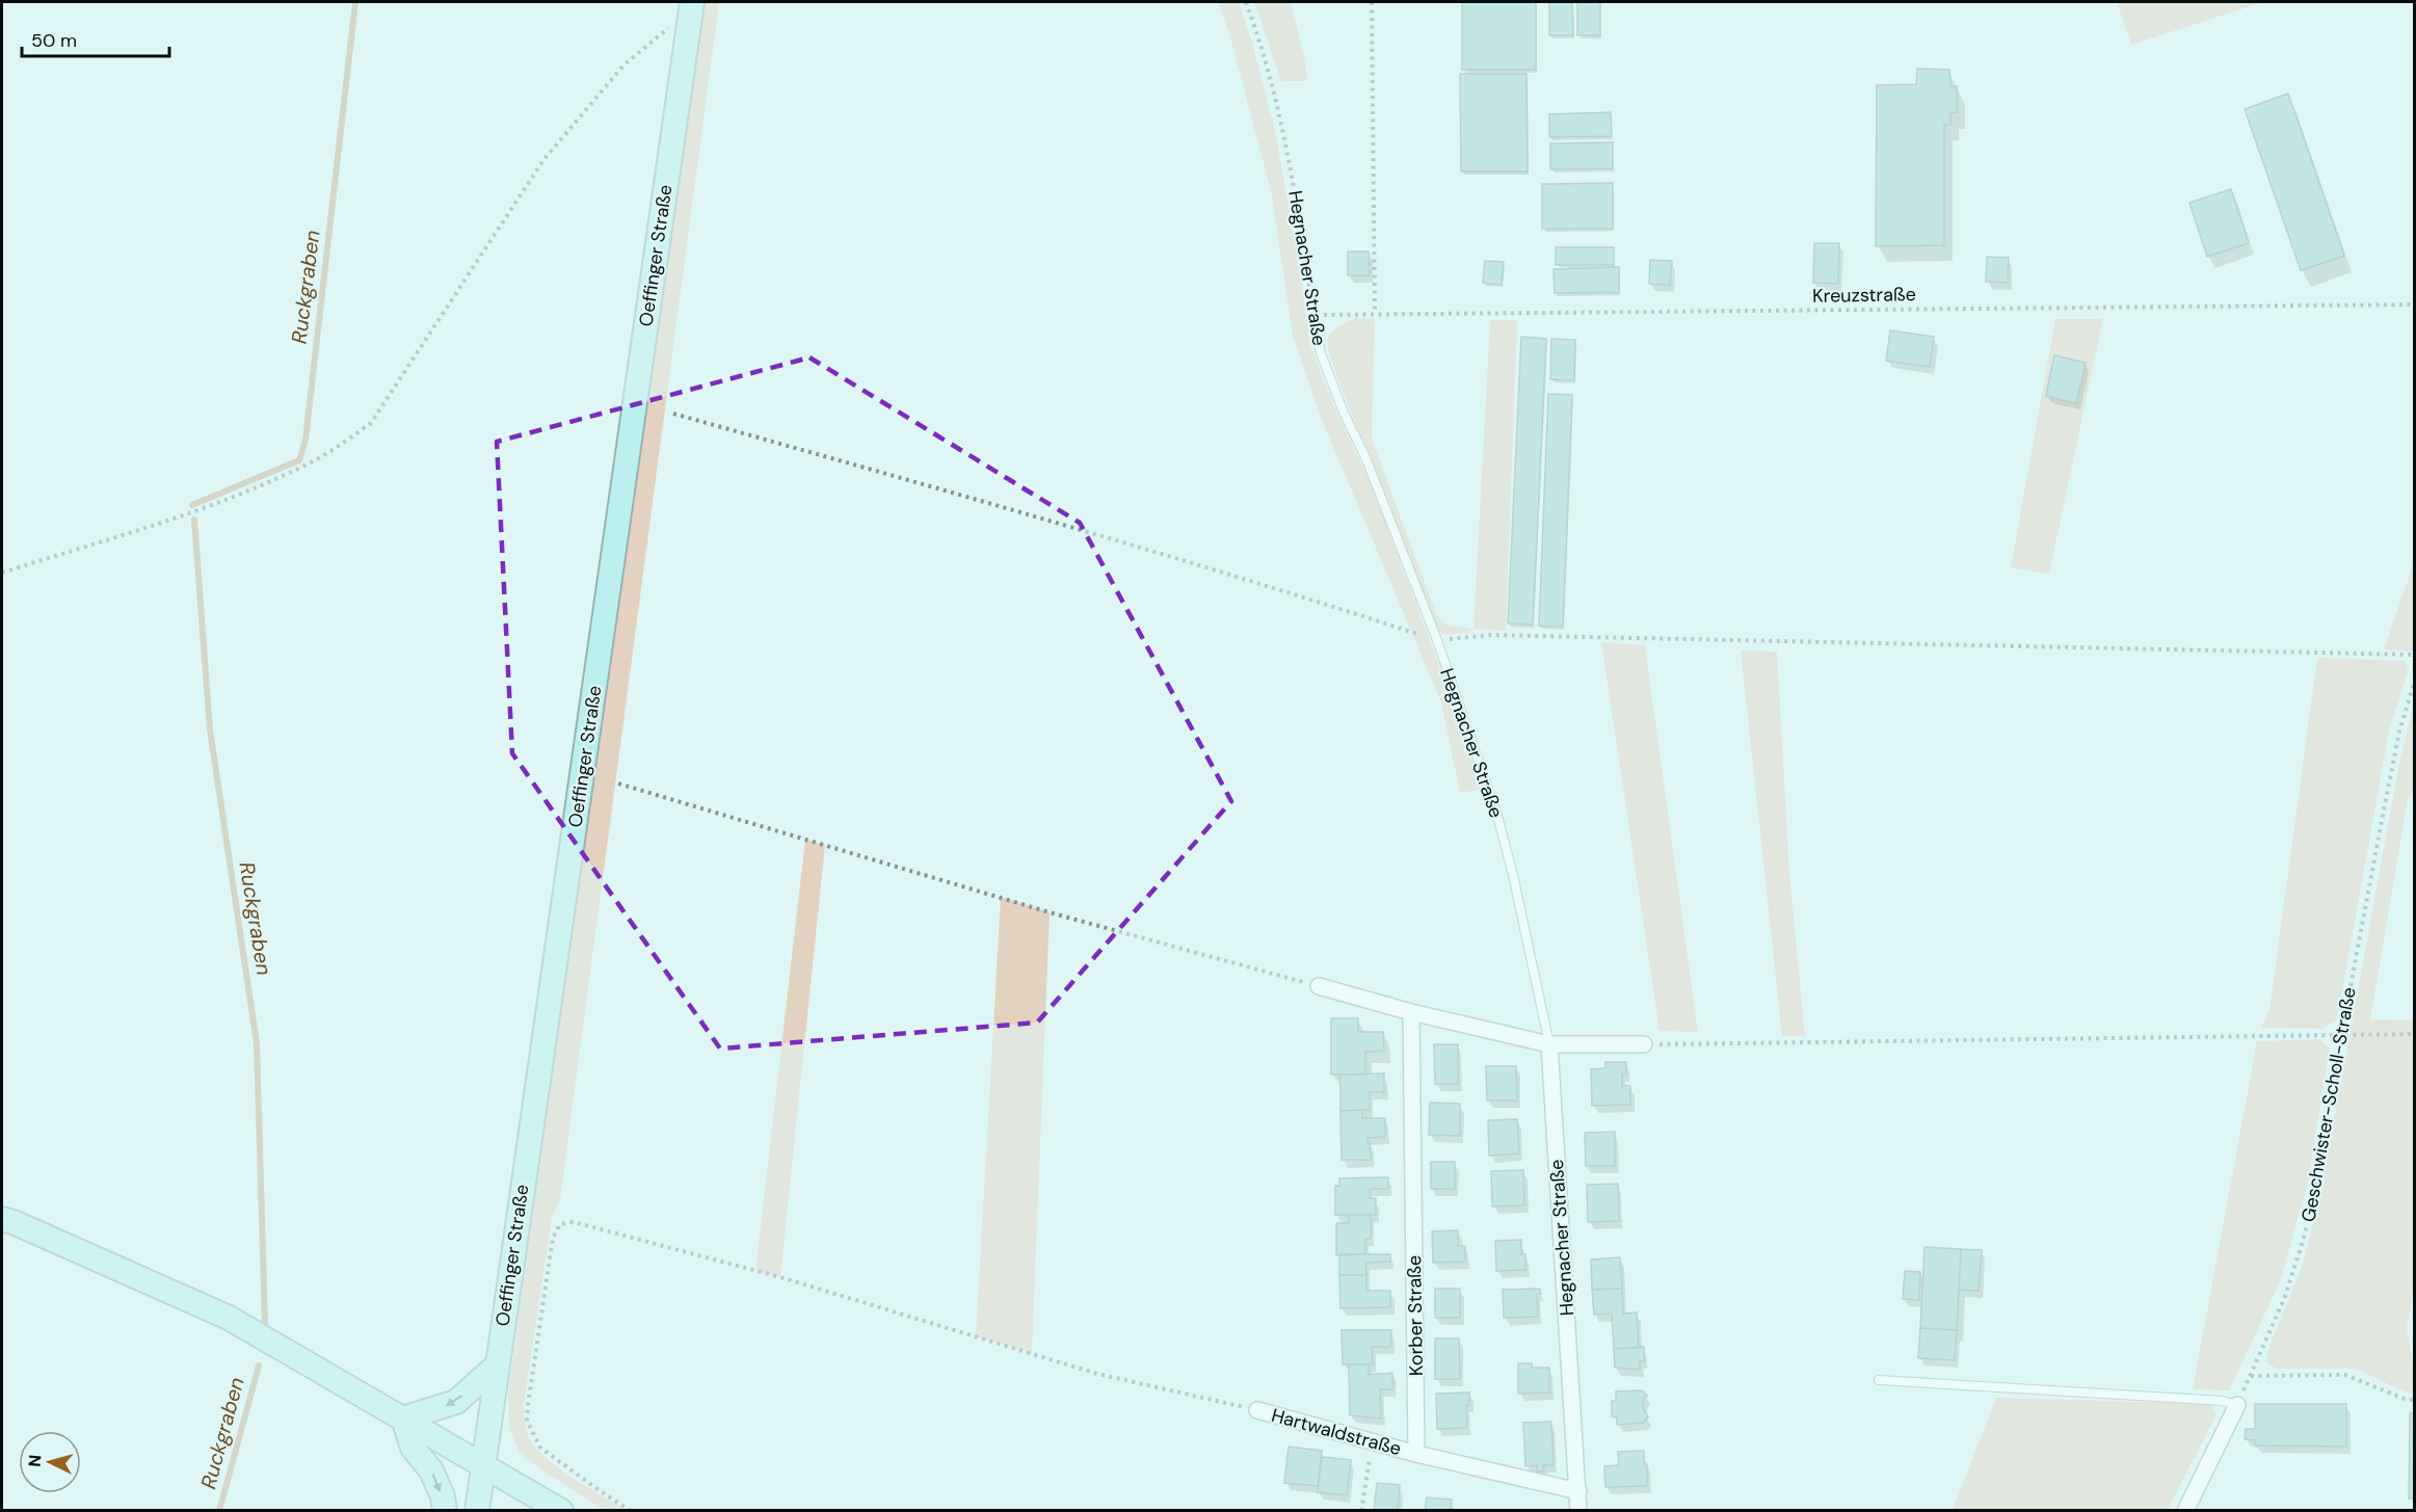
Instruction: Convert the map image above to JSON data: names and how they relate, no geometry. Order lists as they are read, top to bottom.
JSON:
{
  "streets": {
    "main road": ["Oeffinger Straße"],
    "street": ["Hegnacher Straße", "Korber Straße", "Hartwaldstraße"],
    "path": ["Kreuzstraße", "Geschwister-Scholl-Straße"]
  },
  "crossings": [
    ["Hegnacher Straße", "Kreuzstraße"],
    ["Korber Straße", "Hartwaldstraße"]
  ],
  "water": ["Ruckgraben"],
  "scale_bar": "50 m",
  "north": "left"
}
